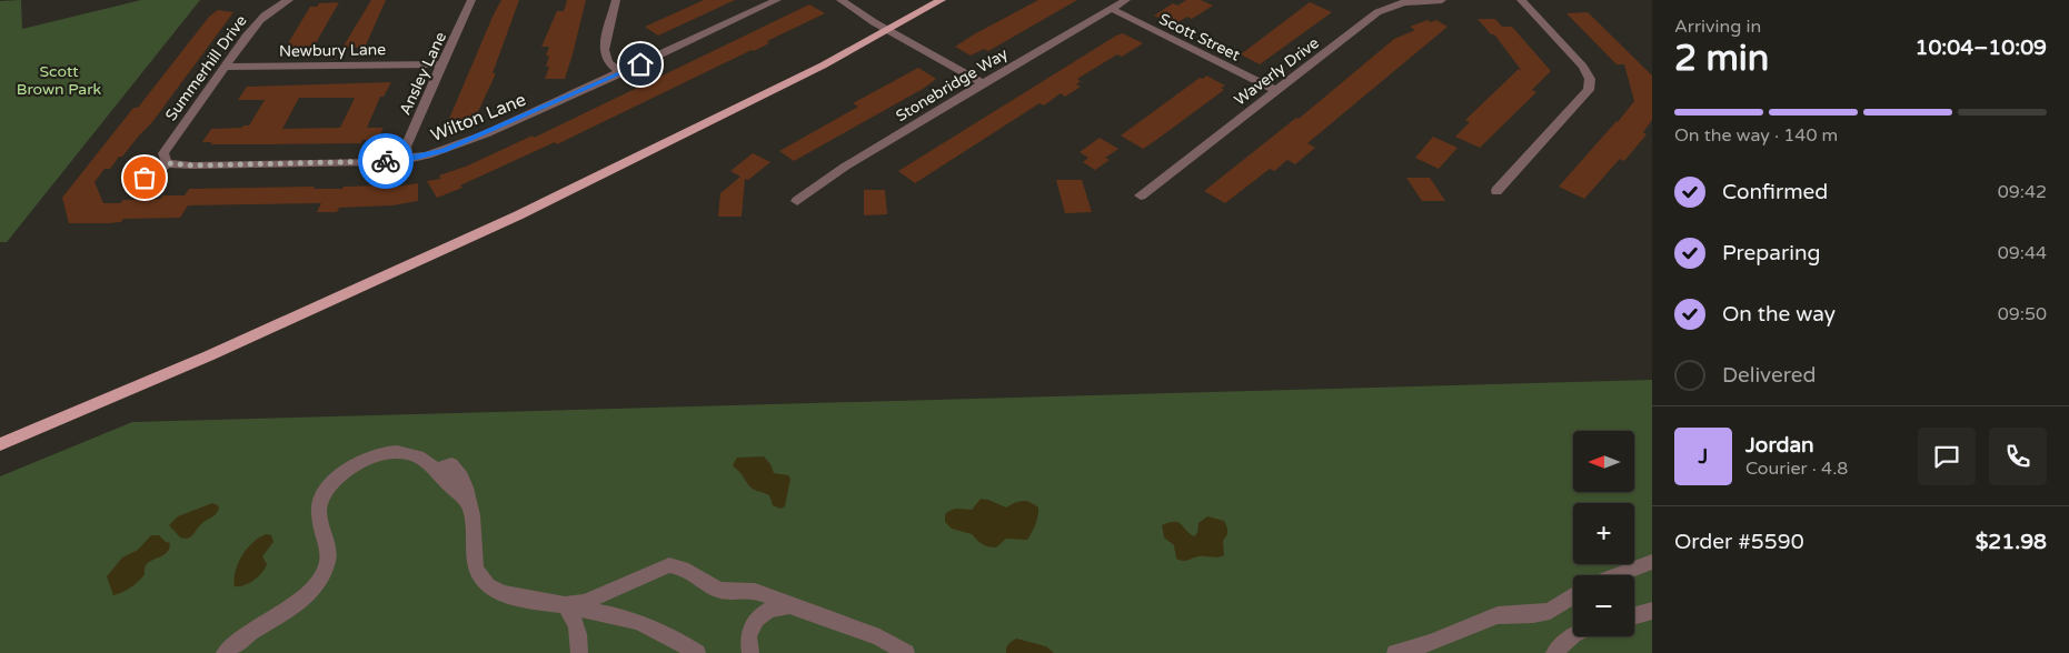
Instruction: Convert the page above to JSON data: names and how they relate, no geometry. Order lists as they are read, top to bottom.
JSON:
{
  "streets": {
    "street": [
      "Scott Street",
      "Newbury Lane",
      "Summerhill Drive",
      "Waverly Drive",
      "Ansley Lane",
      "Stonebridge Way",
      "Wilton Lane"
    ]
  },
  "crossings": [
    ["Scott Street", "Waverly Drive"],
    ["Scott Street", "Stonebridge Way"],
    ["Newbury Lane", "Summerhill Drive"],
    ["Newbury Lane", "Ansley Lane"],
    ["Summerhill Drive", "Wilton Lane"],
    ["Ansley Lane", "Wilton Lane"]
  ],
  "parks": ["Scott Brown Park"],
  "north": "left",
  "page": {
    "heading": ["2 min", "Arriving in", "10:04–10:09"],
    "panel": [
      "Jordan",
      "Courier · 4.8",
      "Order #5590",
      "$21.98"
    ],
    "bar": "On the way · 140 m",
    "list": [
      ["Confirmed", "09:42"],
      ["Preparing", "09:44"],
      ["On the way", "09:50"],
      "Delivered"
    ],
    "round": "J",
    "map_buttons": ["+", "−"]
  }
}
